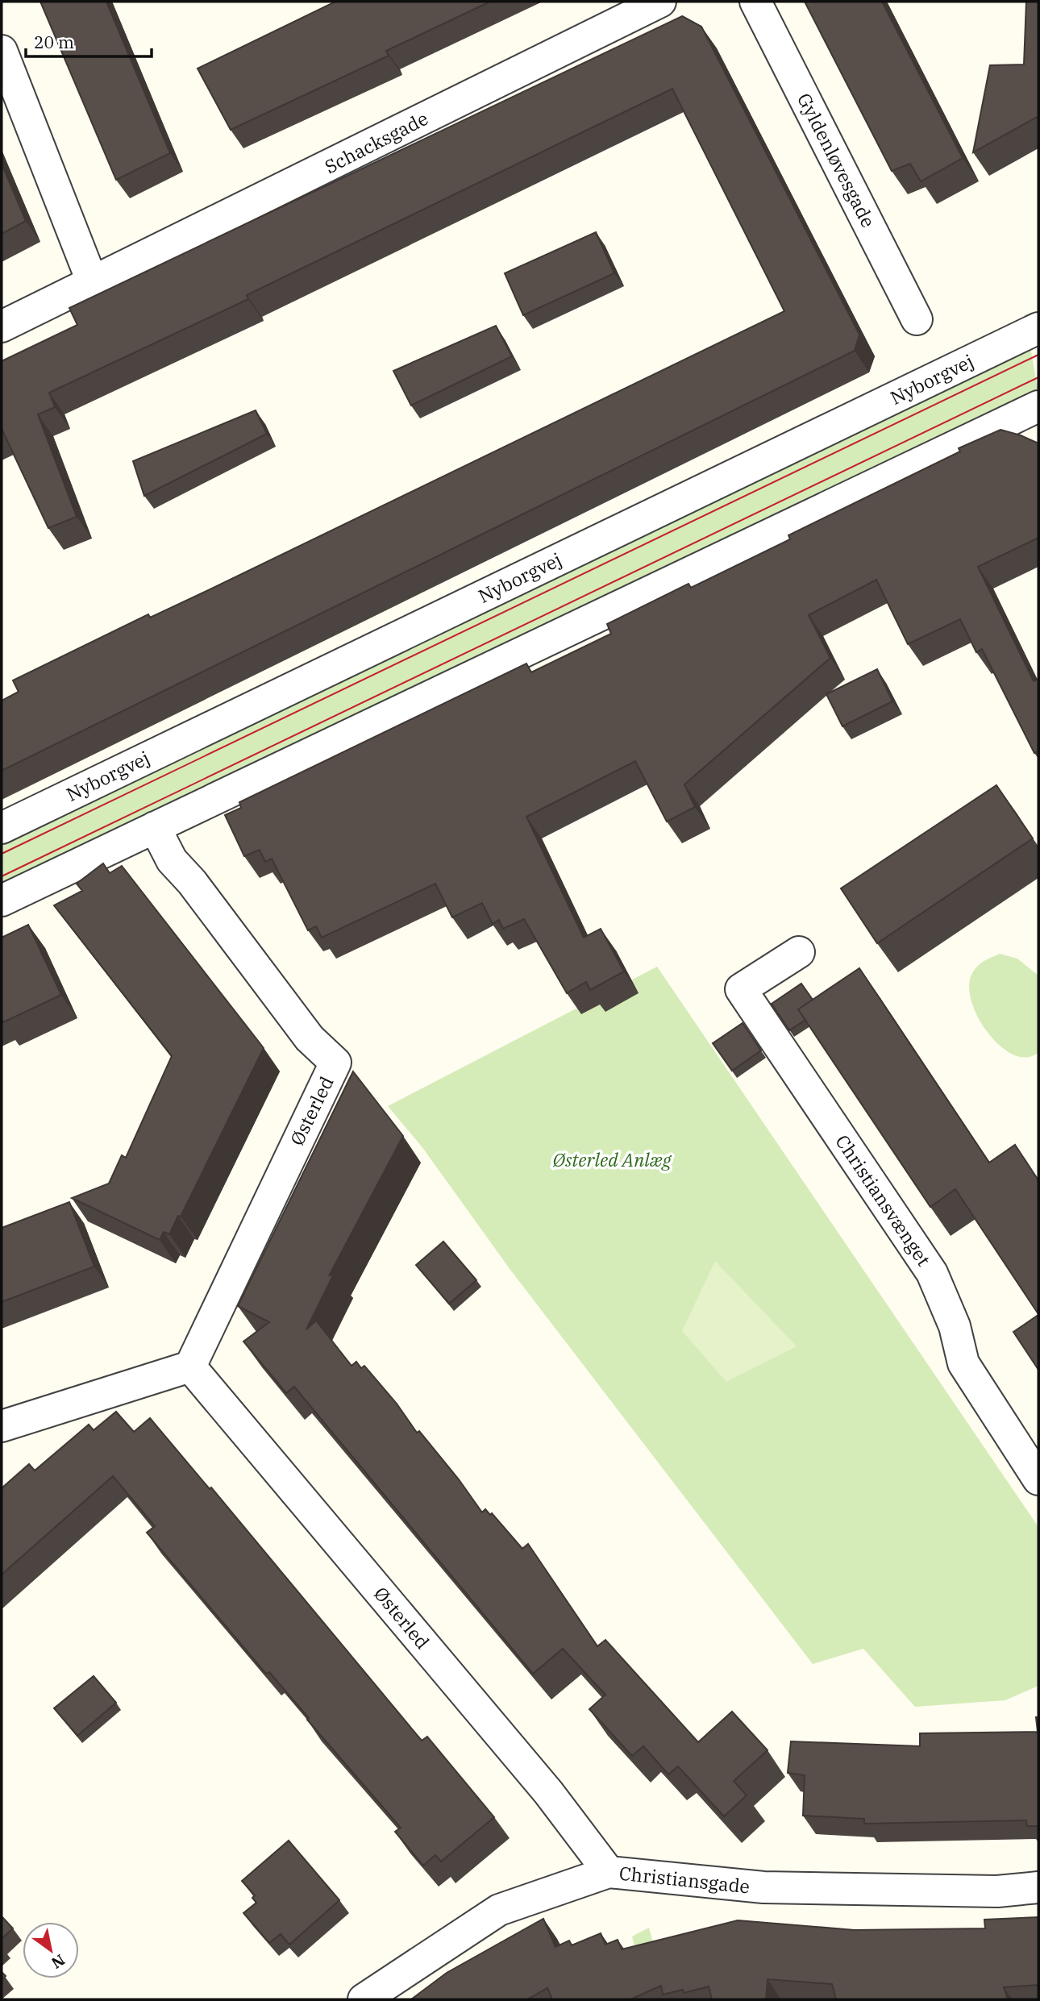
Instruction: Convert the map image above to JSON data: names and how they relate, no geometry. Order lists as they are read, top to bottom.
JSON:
{
  "streets": {
    "street": [
      "Schacksgade",
      "Gyldenløvesgade",
      "Nyborgvej",
      "Østerled",
      "Christiansvænget",
      "Christiansgade"
    ]
  },
  "crossings": [
    ["Østerled", "Christiansgade"]
  ],
  "parks": ["Østerled Anlæg"],
  "scale_bar": "20 m",
  "north": "bottom right"
}
